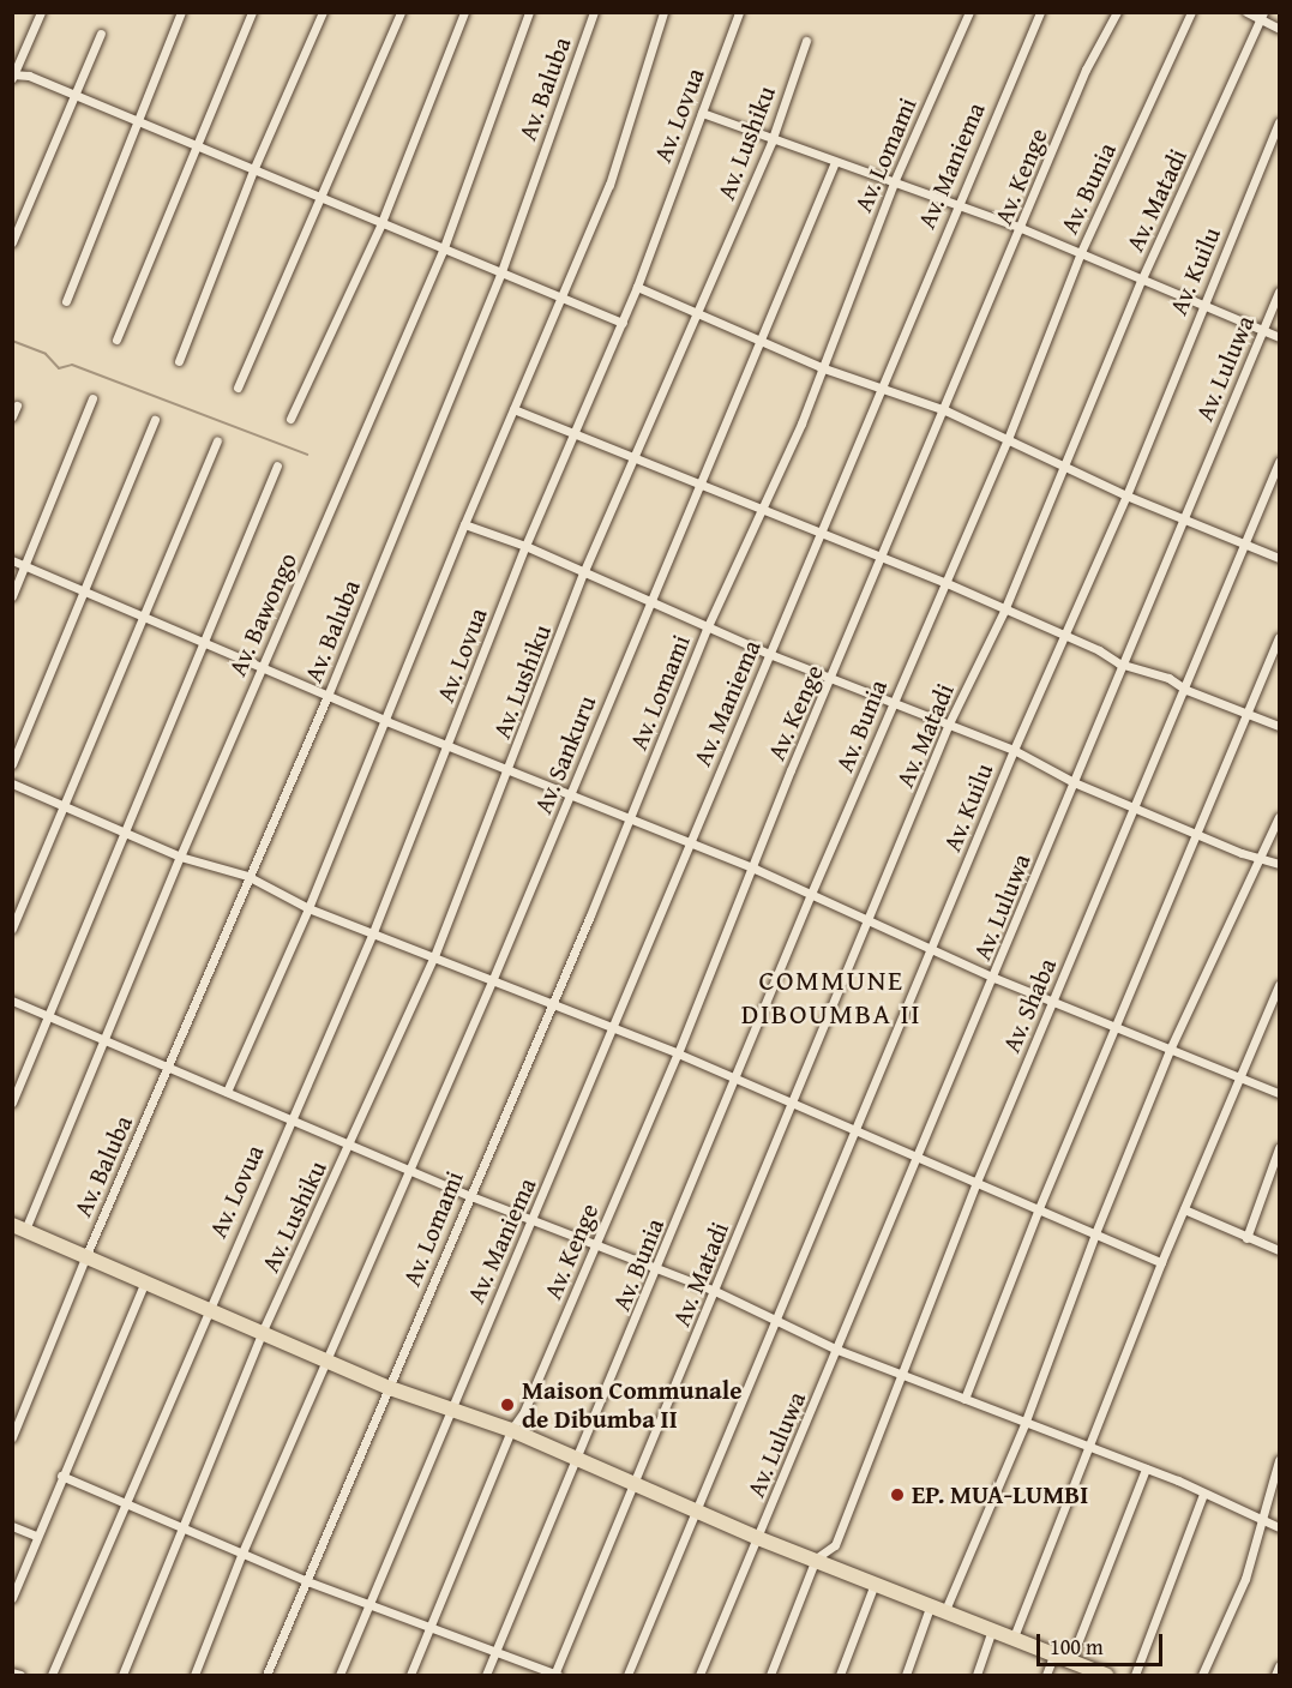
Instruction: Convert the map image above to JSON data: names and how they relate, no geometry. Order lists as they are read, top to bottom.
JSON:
{
  "streets": {
    "street": [
      "Av. Baluba",
      "Av. Lovua",
      "Av. Lushiku",
      "Av. Lomami",
      "Av. Maniema",
      "Av. Kenge",
      "Av. Bunia",
      "Av. Matadi",
      "Av. Kuilu",
      "Av. Luluwa",
      "Av. Bawongo",
      "Av. Sankuru",
      "Av. Shaba"
    ]
  },
  "districts": ["COMMUNE DIBOUMBA II"],
  "places": ["Maison Communale de Dibumba II", "EP. MUA-LUMBI"],
  "scale_bar": "100 m"
}
